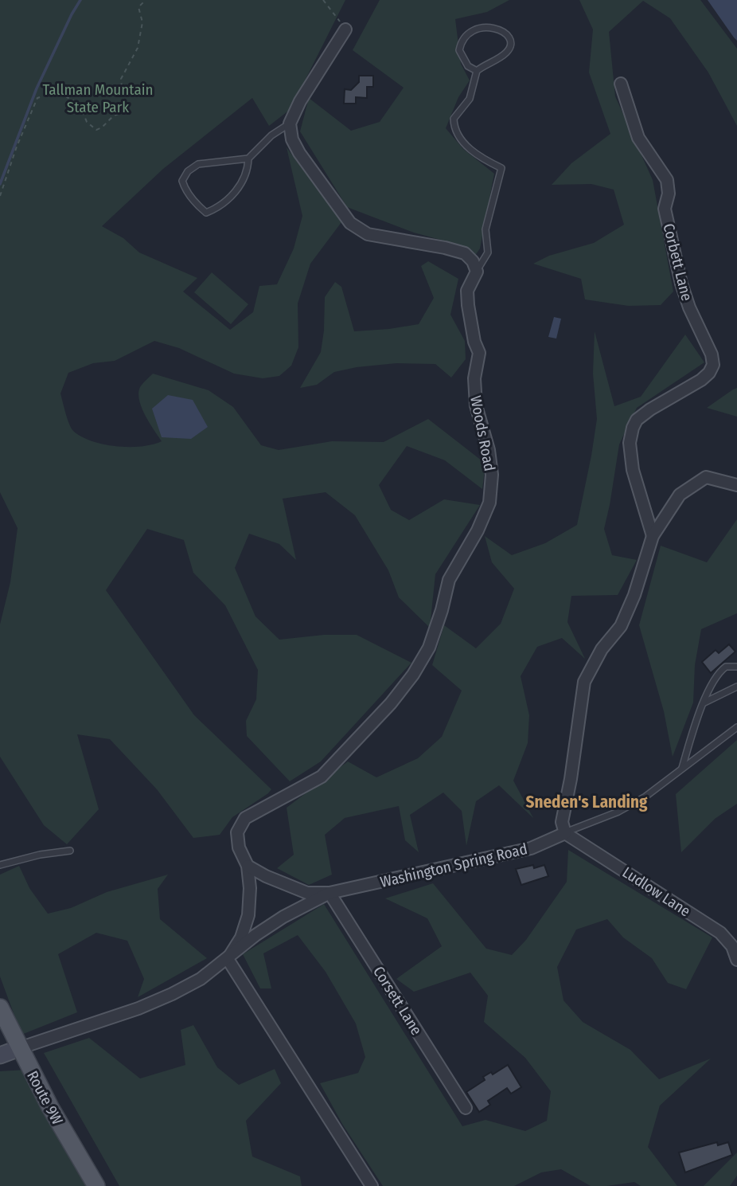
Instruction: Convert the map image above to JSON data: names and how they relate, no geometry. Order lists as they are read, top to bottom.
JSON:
{
  "streets": {
    "main road": ["Route 9W"],
    "street": [
      "Corbett Lane",
      "Woods Road",
      "Washington Spring Road",
      "Ludlow Lane",
      "Corsett Lane"
    ]
  },
  "crossings": [
    ["Woods Road", "Washington Spring Road"],
    ["Washington Spring Road", "Ludlow Lane"],
    ["Washington Spring Road", "Corsett Lane"],
    ["Washington Spring Road", "Route 9W"]
  ],
  "districts": ["Sneden's Landing"],
  "parks": ["Tallman Mountain State Park"]
}
